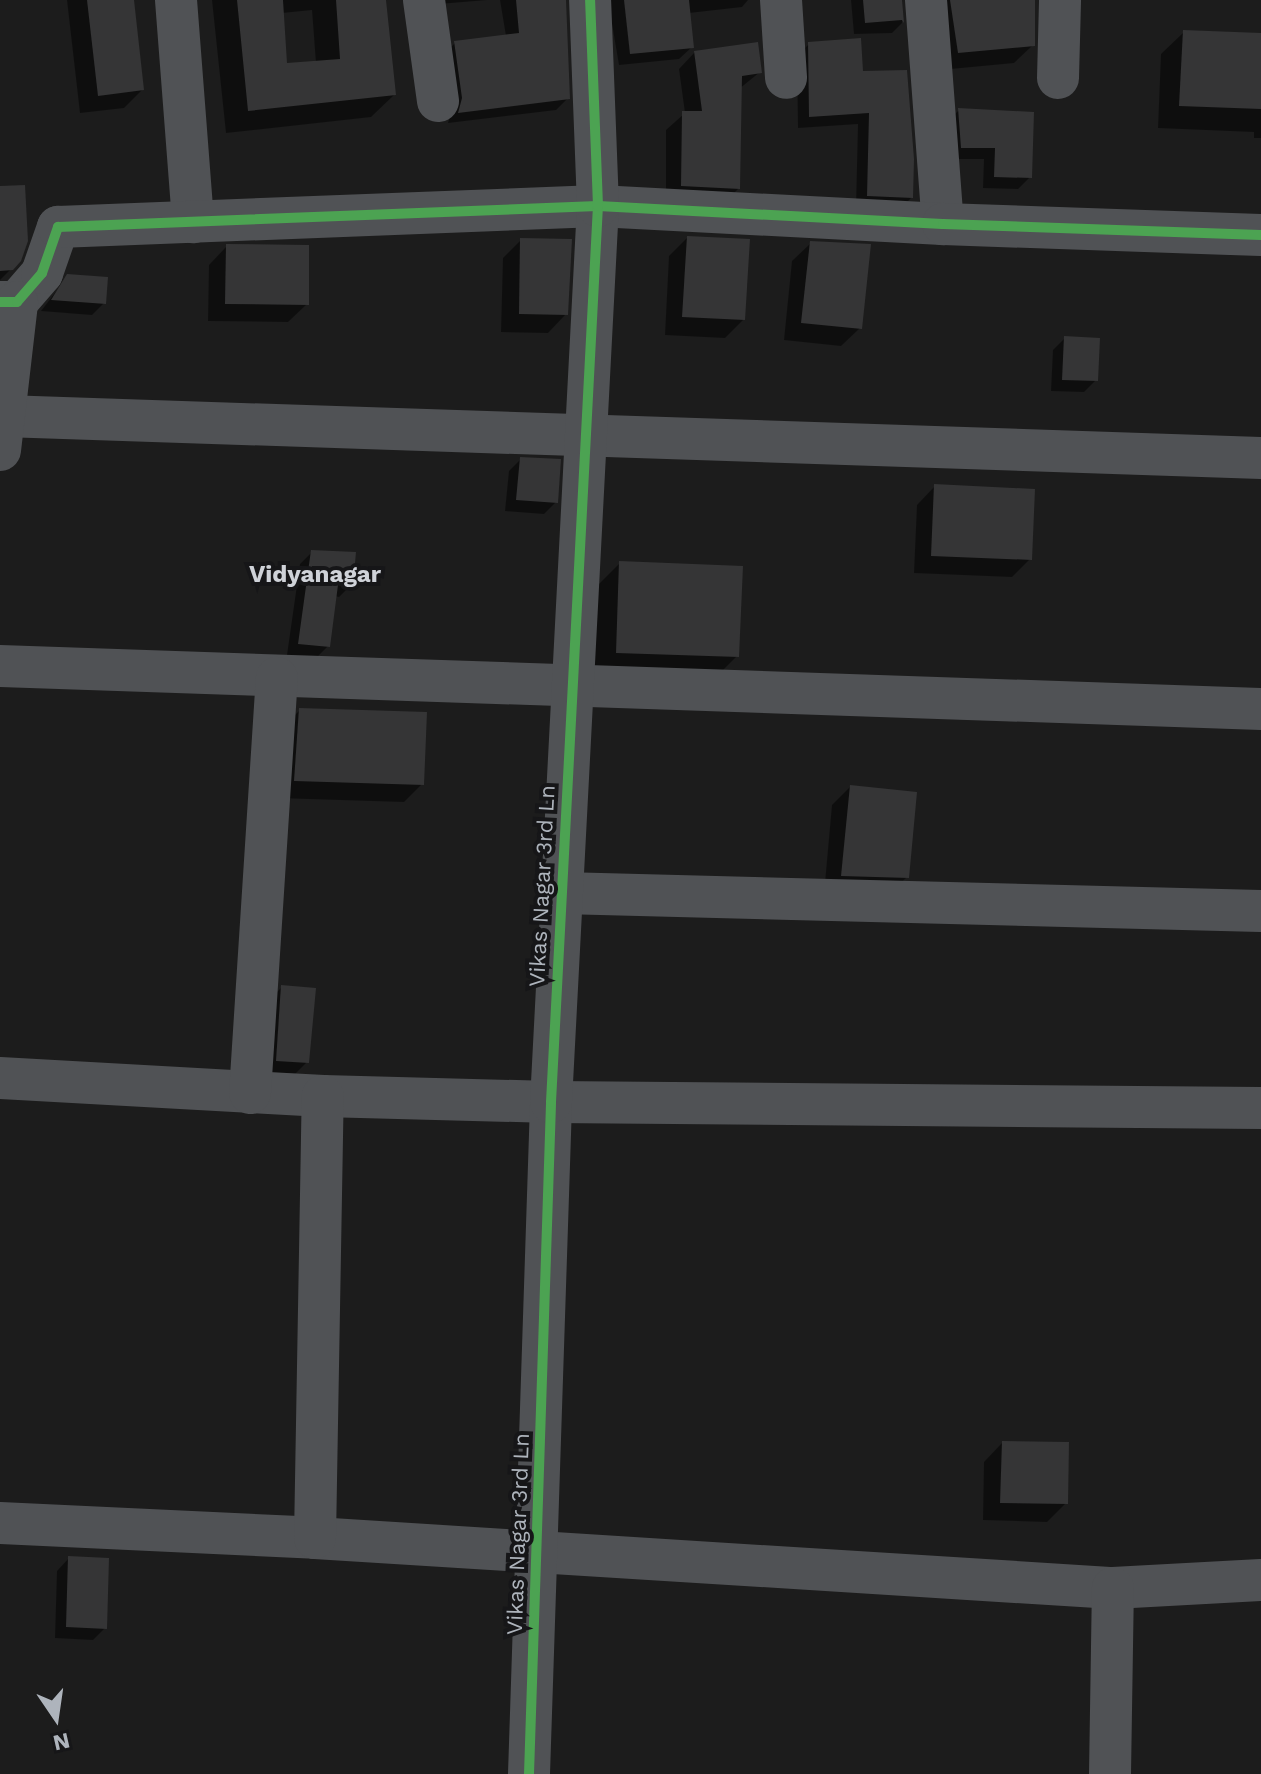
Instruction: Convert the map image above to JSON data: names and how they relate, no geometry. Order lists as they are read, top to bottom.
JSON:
{
  "streets": {
    "street": ["Vikas Nagar 3rd Ln"]
  },
  "districts": ["Vidyanagar"],
  "north": "bottom"
}
